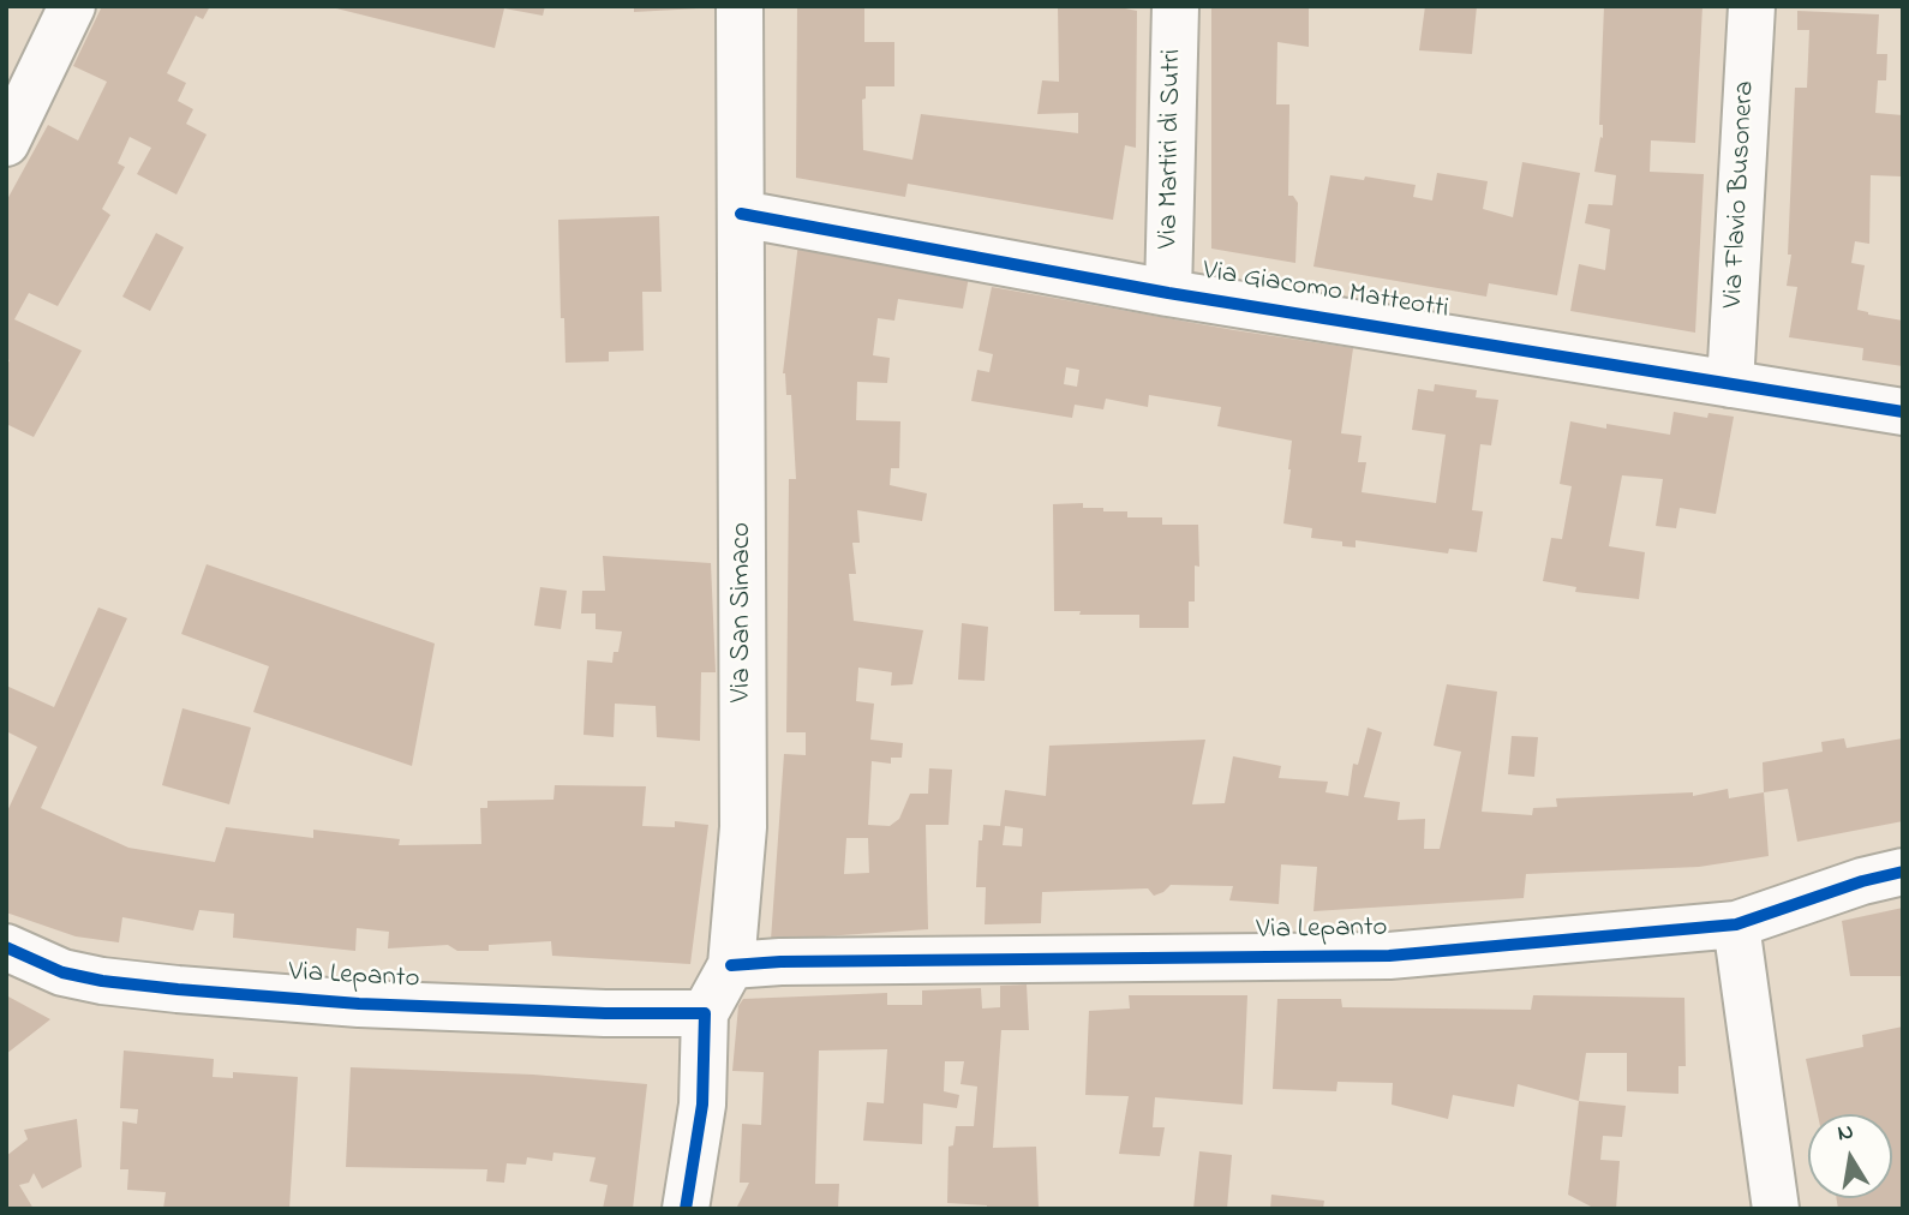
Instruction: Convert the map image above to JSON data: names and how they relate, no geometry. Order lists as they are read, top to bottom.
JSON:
{
  "streets": {
    "street": [
      "Via Martiri di Sutri",
      "Via Flavio Busonera",
      "Via Giacomo Matteotti",
      "Via San Simaco",
      "Via Lepanto"
    ]
  },
  "crossings": [
    ["Via Martiri di Sutri", "Via Giacomo Matteotti"],
    ["Via Flavio Busonera", "Via Giacomo Matteotti"],
    ["Via Giacomo Matteotti", "Via San Simaco"],
    ["Via San Simaco", "Via Lepanto"]
  ],
  "north": "top"
}
